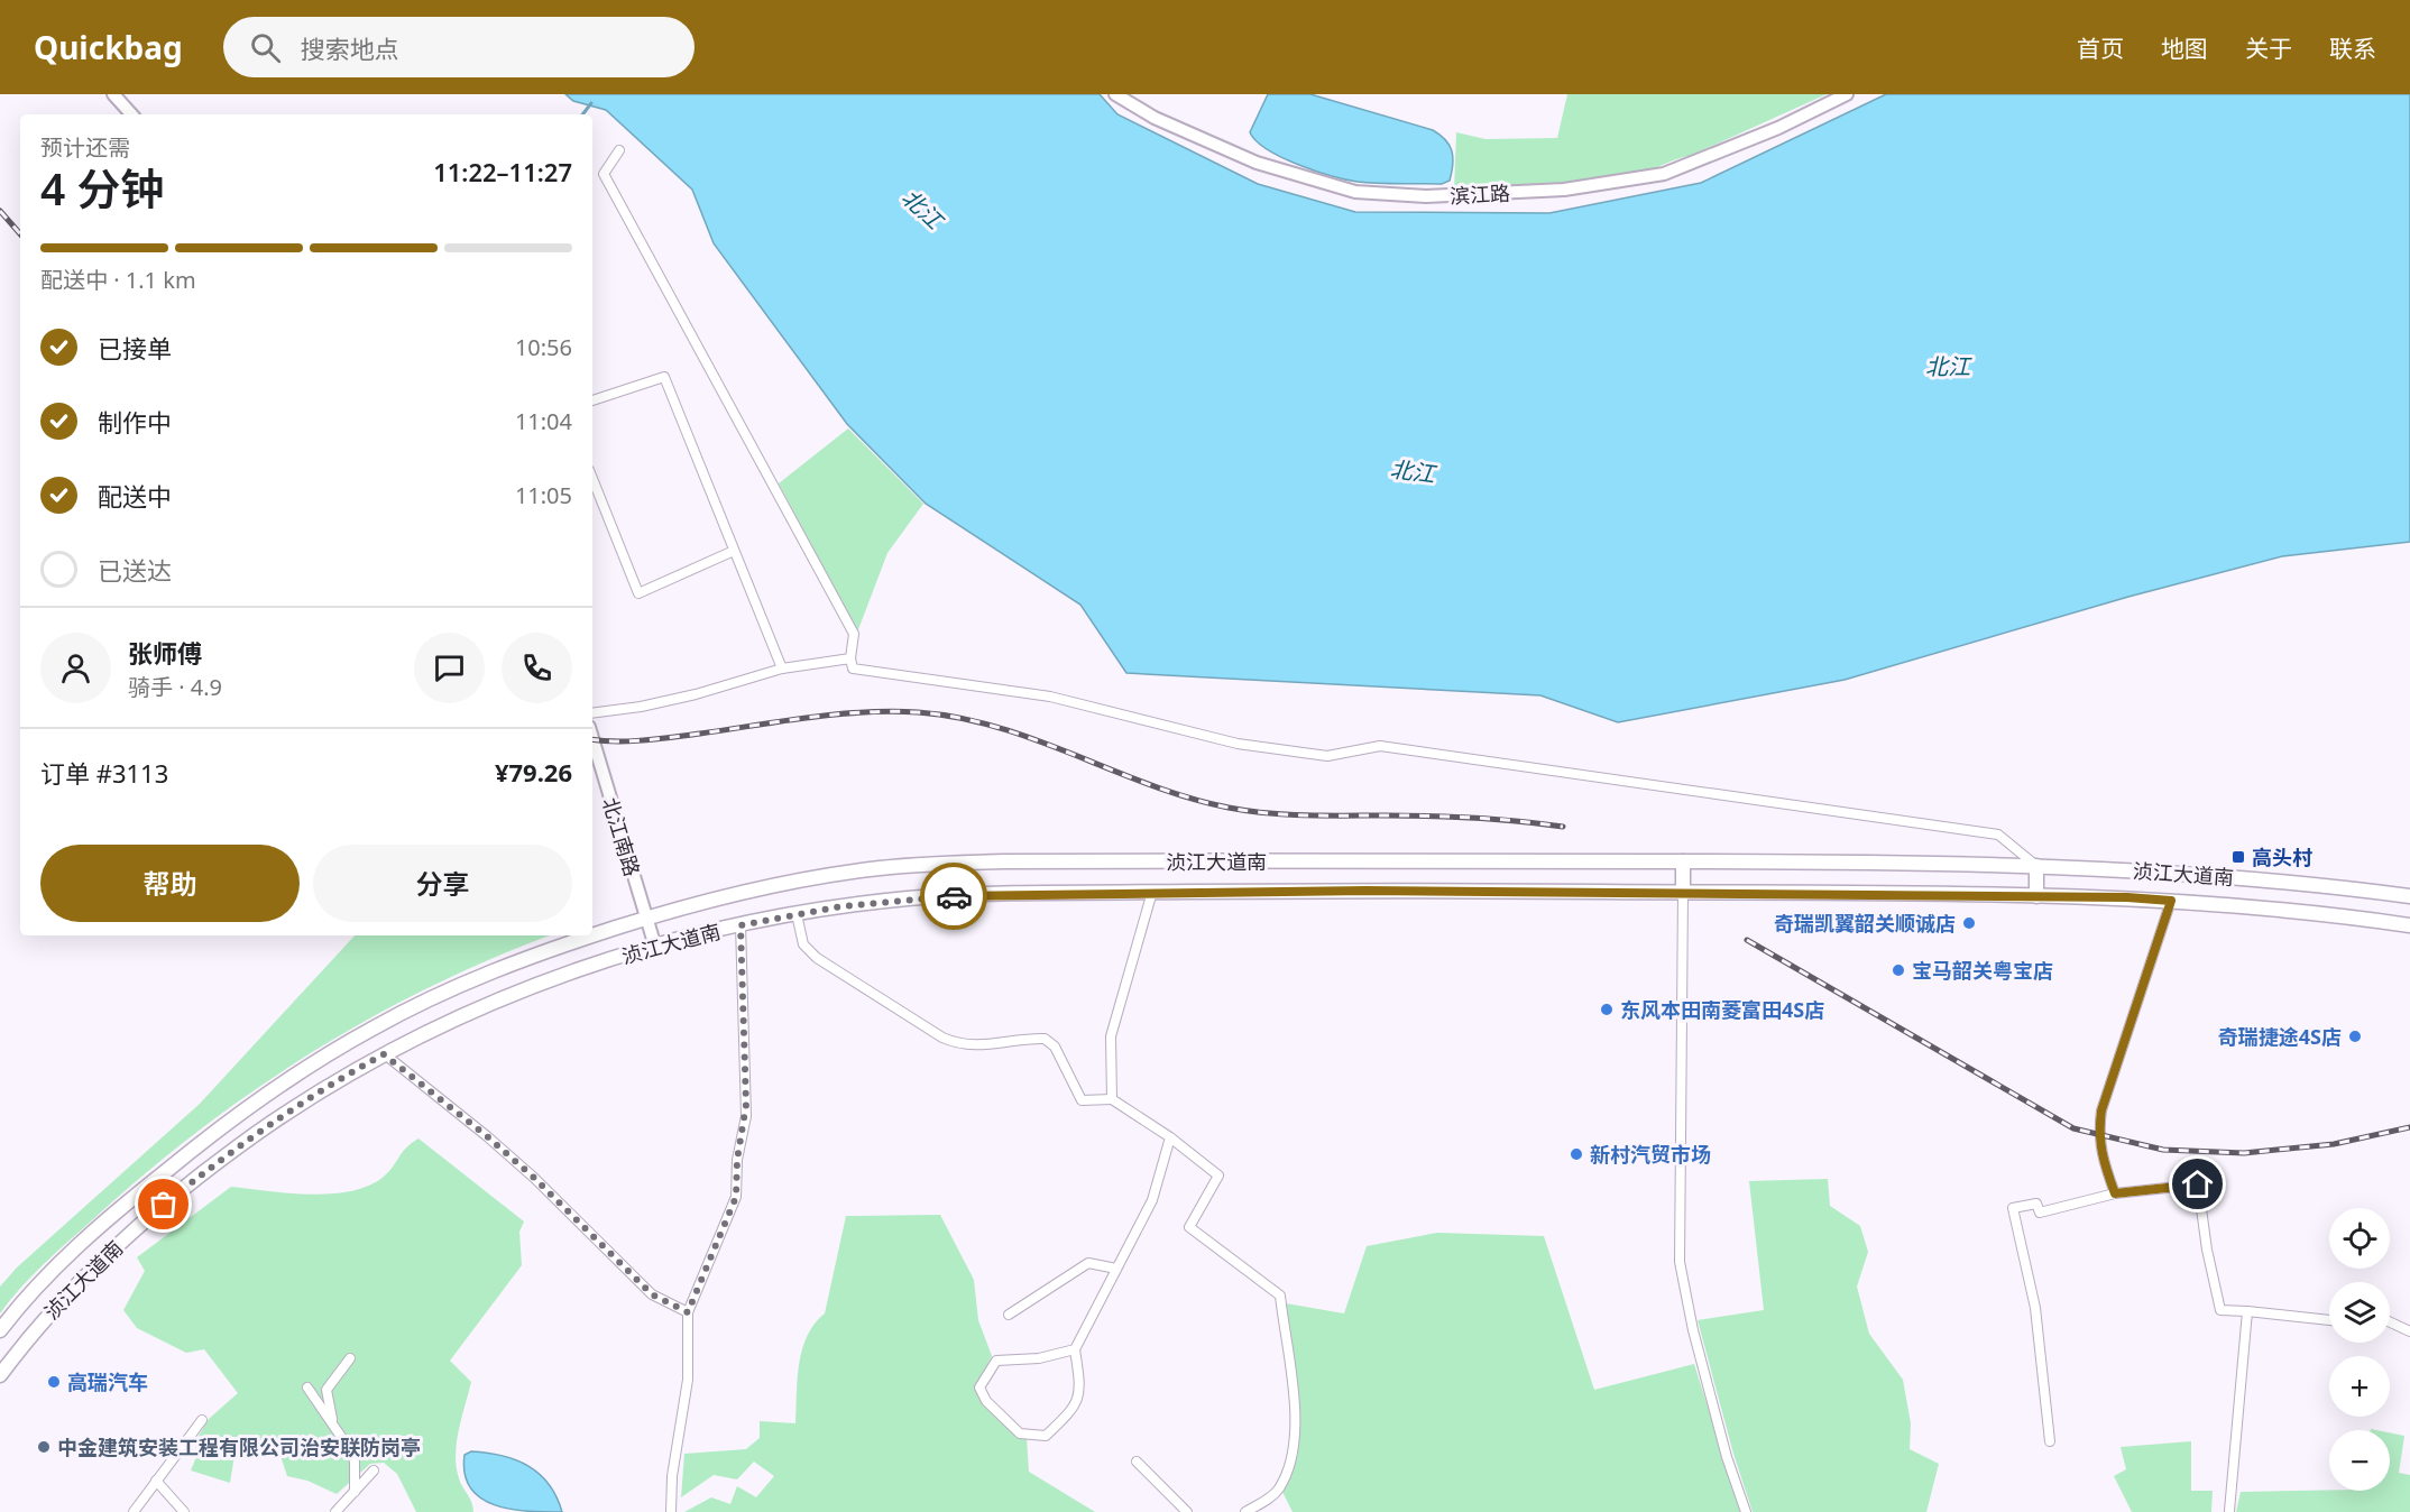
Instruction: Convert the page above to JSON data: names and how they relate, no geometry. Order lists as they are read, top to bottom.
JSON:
{
  "streets": {
    "main road": ["浈江大道南"],
    "street": ["滨江路", "北江南路"]
  },
  "crossings": [
    ["北江南路", "浈江大道南"]
  ],
  "water": ["北江"],
  "places": {
    "transit": ["高头村"],
    "other": [
      "奇瑞凯翼韶关顺诚店",
      "宝马韶关粤宝店",
      "东风本田南菱富田4S店",
      "奇瑞捷途4S店",
      "新村汽贸市场",
      "高瑞汽车",
      "中金建筑安装工程有限公司治安联防岗亭"
    ]
  },
  "page": {
    "header": "Quickbag",
    "search": "搜索地点",
    "nav": [
      "首页",
      "地图",
      "关于",
      "联系"
    ],
    "heading": ["4 分钟", "预计还需", "11:22–11:27"],
    "panel": [
      "张师傅",
      "骑手 · 4.9",
      "订单 #3113",
      "¥79.26"
    ],
    "bar": "配送中 · 1.1 km",
    "list": [
      ["已接单", "10:56"],
      ["制作中", "11:04"],
      ["配送中", "11:05"],
      "已送达"
    ],
    "buttons": ["帮助", "分享"],
    "map_buttons": ["+", "−"]
  }
}
